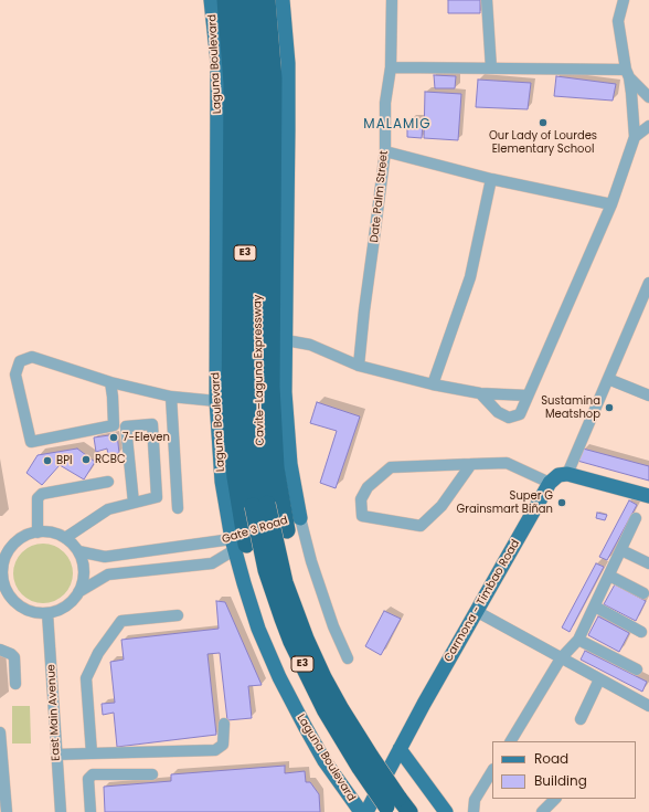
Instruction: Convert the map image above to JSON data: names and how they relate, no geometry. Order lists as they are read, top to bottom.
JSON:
{
  "streets": {
    "highway": ["E3", "Cavite–Laguna Expressway"],
    "main road": ["Laguna Boulevard", "Gate 3 Road", "Carmona - Timbao Road"],
    "street": ["Date Palm Street", "East Main Avenue"]
  },
  "crossings": [
    ["Laguna Boulevard", "Gate 3 Road"],
    ["Gate 3 Road", "East Main Avenue"]
  ],
  "districts": ["MALAMIG"],
  "places": [
    "Our Lady of Lourdes Elementary School",
    "Sustamina Meatshop",
    "7-Eleven",
    "RCBC",
    "BPI",
    "Super G Grainsmart Biñan"
  ],
  "legend": ["Road", "Building"]
}
